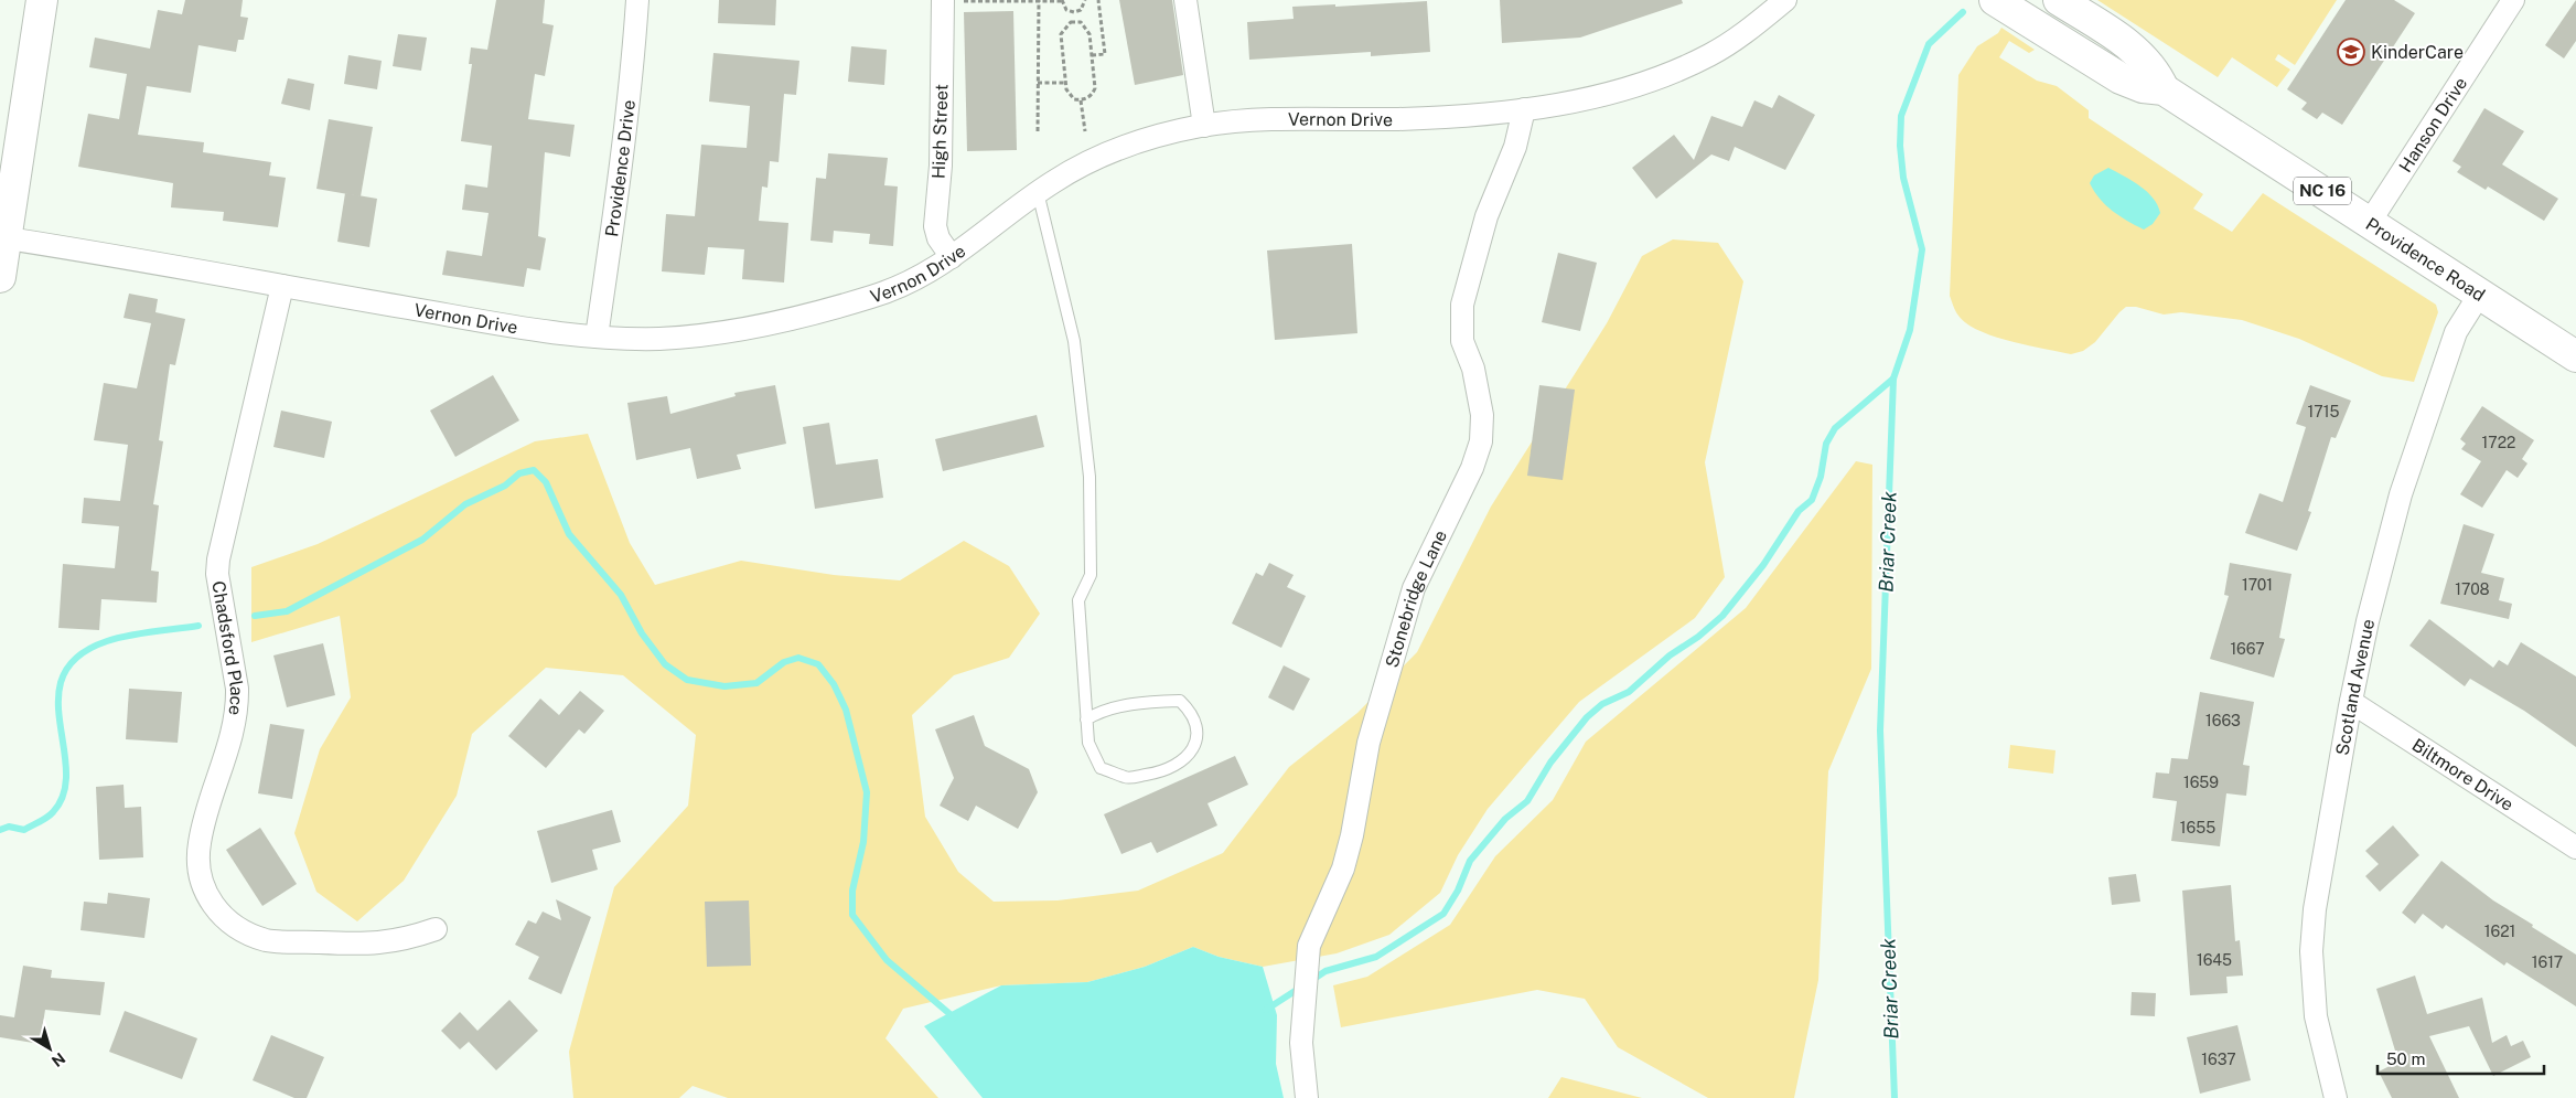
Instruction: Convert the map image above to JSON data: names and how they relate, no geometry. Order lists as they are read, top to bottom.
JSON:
{
  "streets": {
    "main road": ["NC 16", "Providence Road"],
    "street": [
      "Vernon Drive",
      "Hanson Drive",
      "High Street",
      "Providence Drive",
      "Stonebridge Lane",
      "Chadsford Place",
      "Scotland Avenue",
      "Biltmore Drive"
    ]
  },
  "crossings": [
    ["Vernon Drive", "High Street"],
    ["Vernon Drive", "Providence Drive"],
    ["Vernon Drive", "Stonebridge Lane"],
    ["Vernon Drive", "Chadsford Place"],
    ["Hanson Drive", "Providence Road"],
    ["Providence Road", "Scotland Avenue"],
    ["Scotland Avenue", "Biltmore Drive"]
  ],
  "water": ["Briar Creek"],
  "places": {
    "school or university": ["KinderCare"]
  },
  "house_numbers": [
    "1715",
    "1722",
    "1701",
    "1708",
    "1667",
    "1663",
    "1659",
    "1655",
    "1621",
    "1645",
    "1617",
    "1637"
  ],
  "scale_bar": "50 m",
  "north": "bottom right"
}
